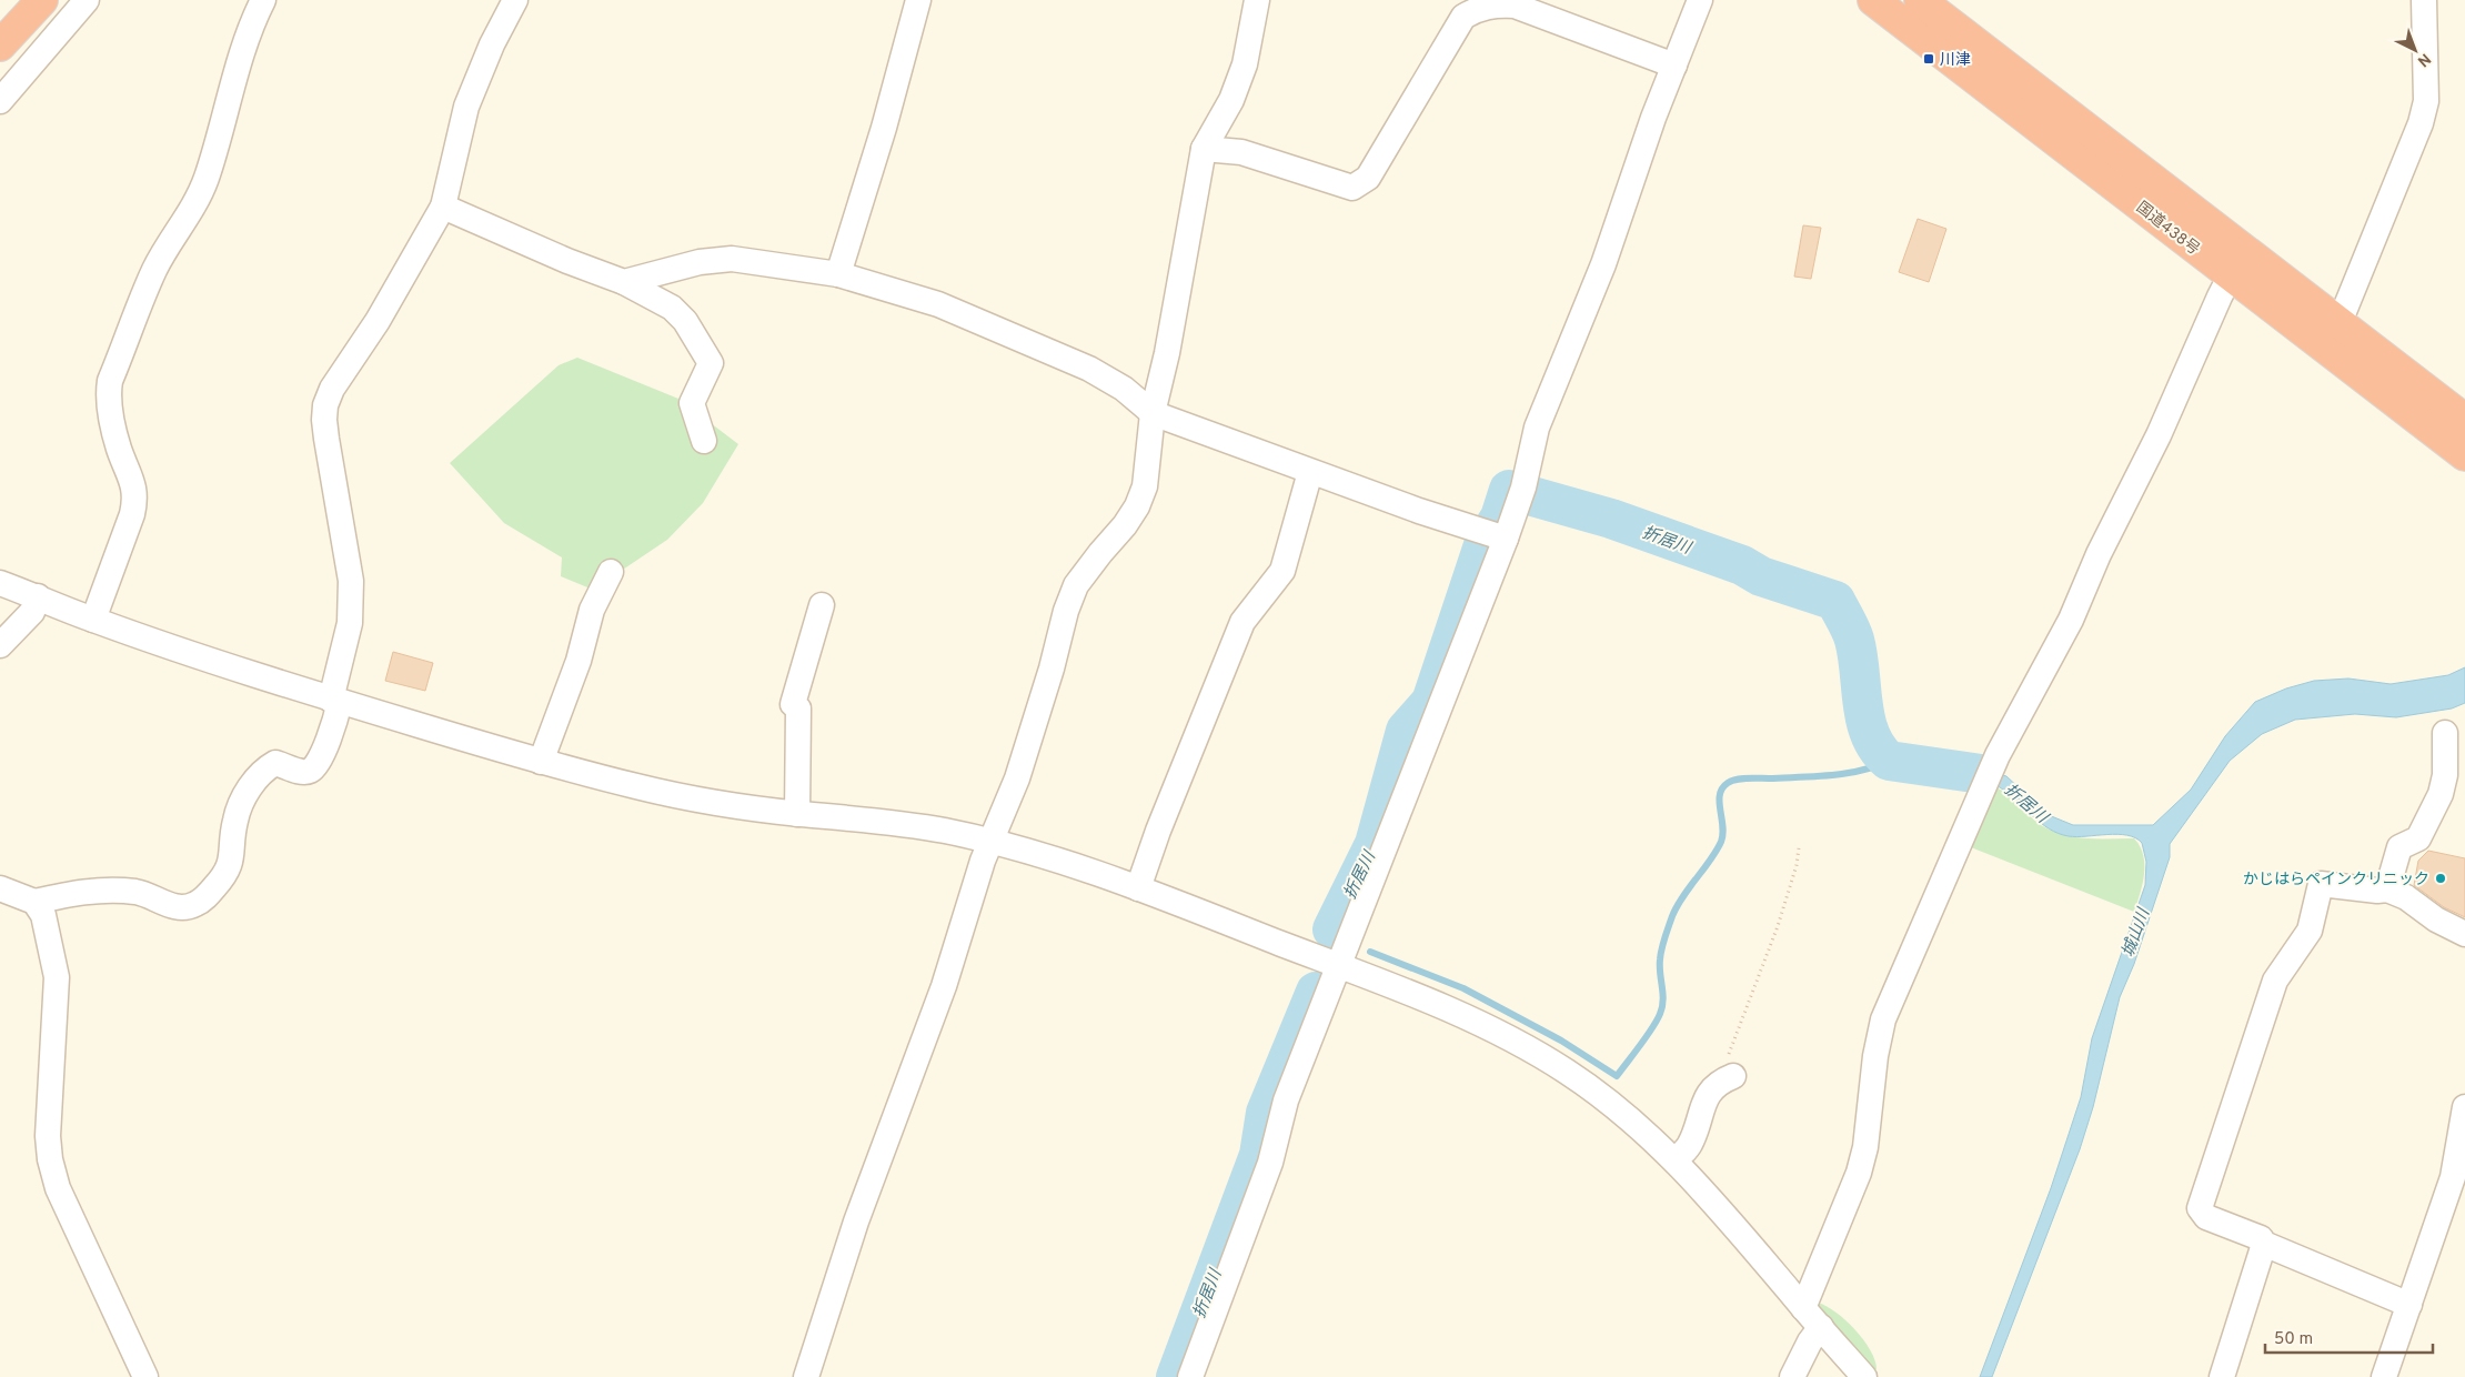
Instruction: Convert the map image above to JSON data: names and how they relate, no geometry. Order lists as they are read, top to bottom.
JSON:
{
  "streets": {
    "highway": ["国道438号"]
  },
  "water": ["折居川", "城山川"],
  "places": {
    "transit": ["川津"],
    "other": ["かじはらペインクリニック"]
  },
  "scale_bar": "50 m",
  "north": "bottom right"
}
